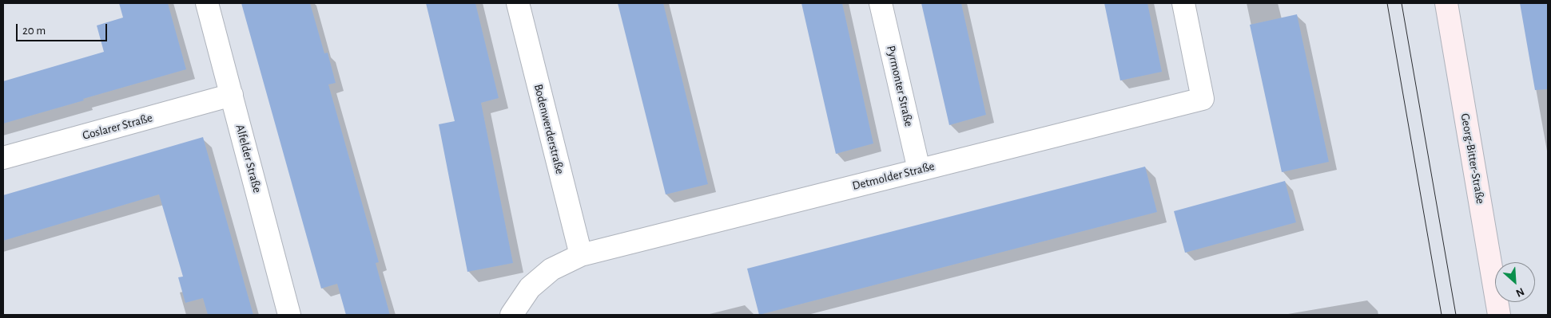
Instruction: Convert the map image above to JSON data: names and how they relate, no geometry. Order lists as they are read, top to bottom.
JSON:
{
  "streets": {
    "main road": ["Georg-Bitter-Straße"],
    "street": [
      "Pyrmonter Straße",
      "Goslarer Straße",
      "Bodenwerderstraße",
      "Alfelder Straße",
      "Detmolder Straße"
    ]
  },
  "crossings": [
    ["Pyrmonter Straße", "Detmolder Straße"],
    ["Goslarer Straße", "Alfelder Straße"],
    ["Bodenwerderstraße", "Detmolder Straße"]
  ],
  "scale_bar": "20 m",
  "north": "bottom right"
}
